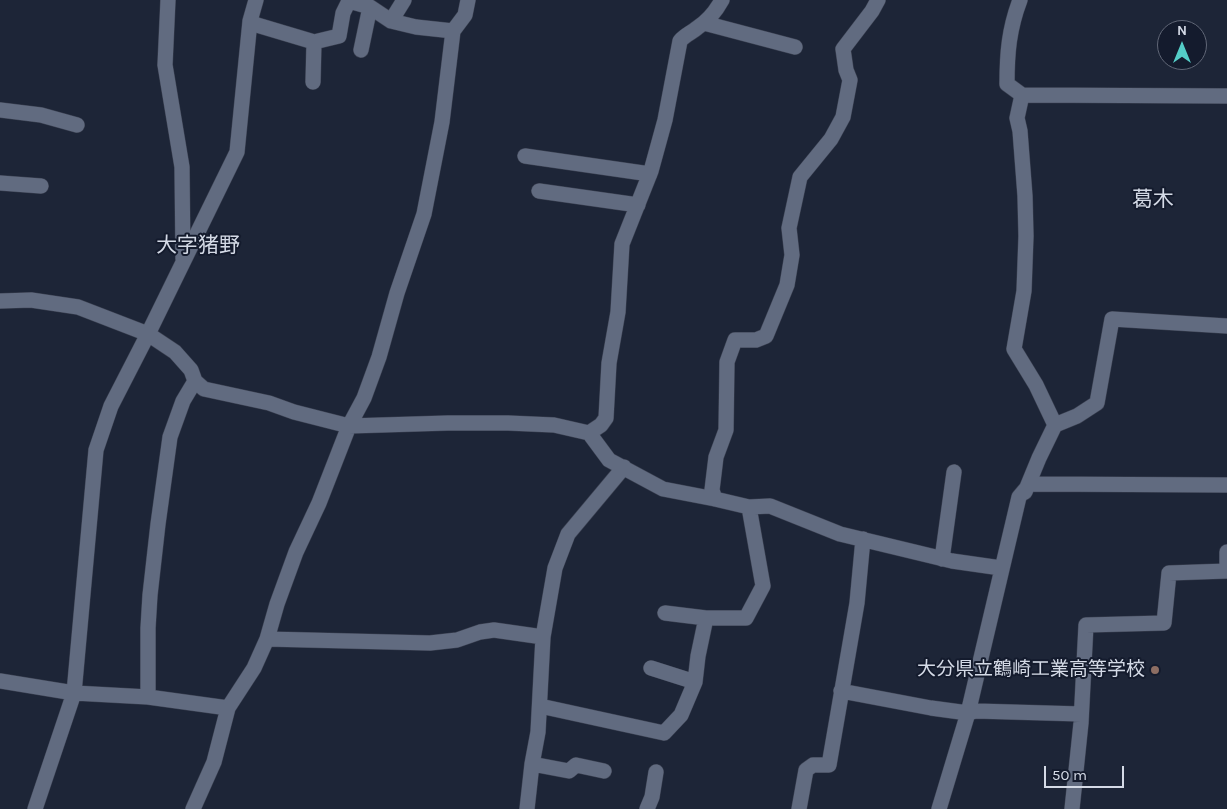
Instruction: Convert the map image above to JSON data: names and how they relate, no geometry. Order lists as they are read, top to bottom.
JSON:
{
  "districts": ["葛木", "大字猪野"],
  "places": ["大分県立鶴崎工業高等学校"],
  "scale_bar": "50 m",
  "north": "top"
}
